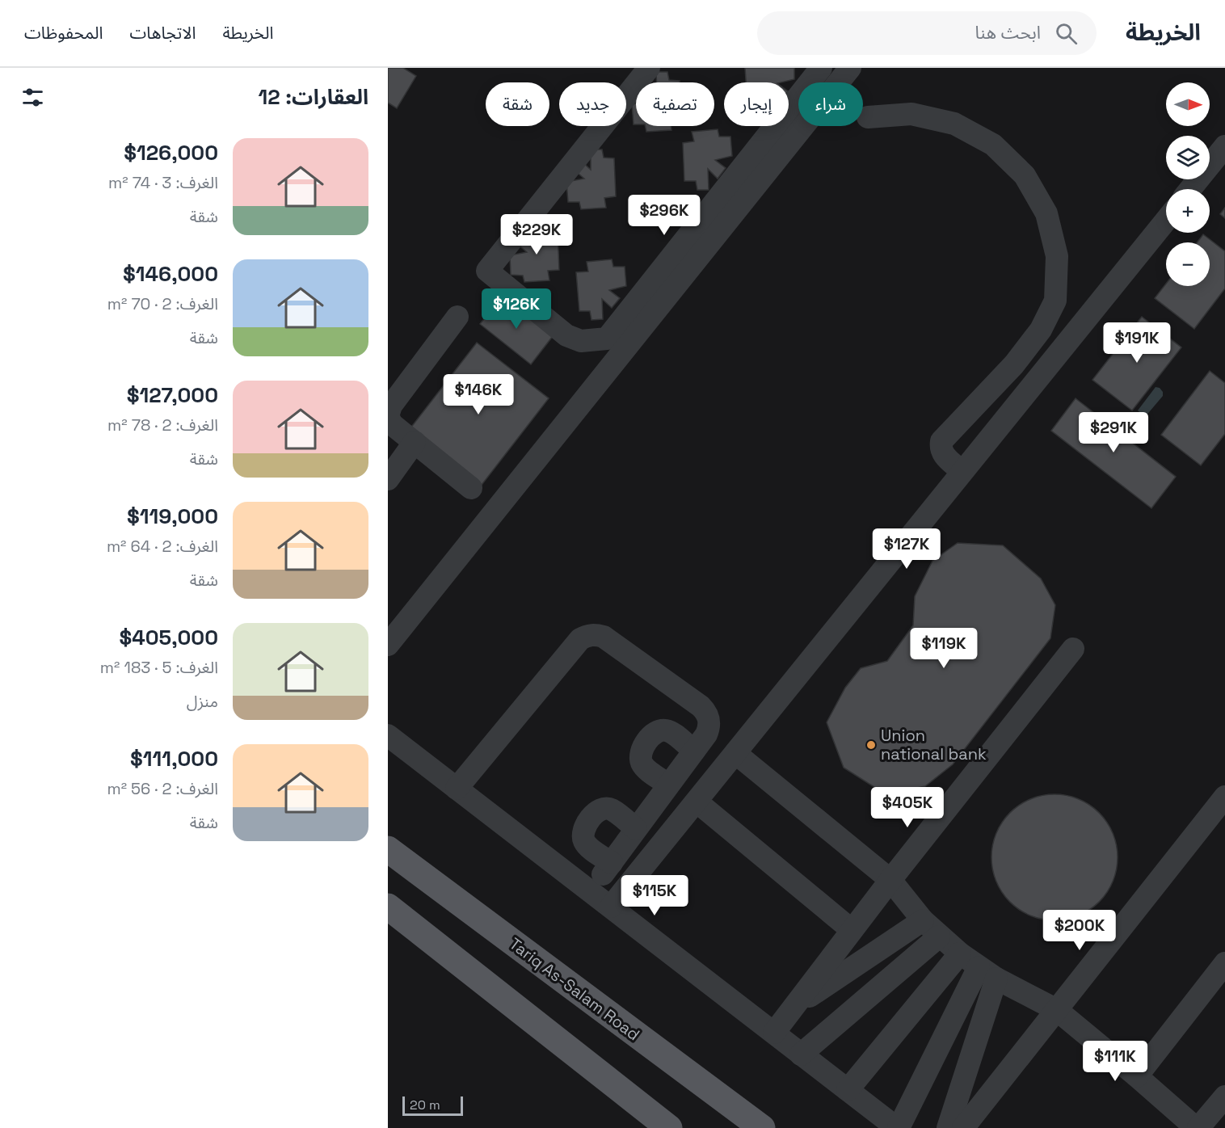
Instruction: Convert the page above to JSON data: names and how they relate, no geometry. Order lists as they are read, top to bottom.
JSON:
{
  "streets": {
    "main road": ["Tariq As-Salam Road"]
  },
  "places": ["Union national bank"],
  "scale_bar": "20 m",
  "north": "right",
  "page": {
    "header": "الخريطة",
    "search": "ابحث هنا",
    "nav": ["الخريطة", "الاتجاهات", "المحفوظات"],
    "heading": "العقارات: 12",
    "map_buttons": ["+", "−"],
    "chip": [
      "شراء",
      "إيجار",
      "تصفية",
      "جديد",
      "شقة"
    ],
    "list": [
      {
        "name": "$126,000",
        "note": "الغرف: 3 · 74 m² · شقة"
      },
      {
        "name": "$146,000",
        "note": "الغرف: 2 · 70 m² · شقة"
      },
      {
        "name": "$127,000",
        "note": "الغرف: 2 · 78 m² · شقة"
      },
      {
        "name": "$119,000",
        "note": "الغرف: 2 · 64 m² · شقة"
      },
      {
        "name": "$405,000",
        "note": "الغرف: 5 · 183 m² · منزل"
      },
      {
        "name": "$111,000",
        "note": "الغرف: 2 · 56 m² · شقة"
      }
    ],
    "price": [
      "$296K",
      "$229K",
      "$126K",
      "$191K",
      "$146K",
      "$291K",
      "$127K",
      "$119K",
      "$405K",
      "$115K",
      "$200K",
      "$111K"
    ],
    "scale": "20 m"
  }
}
